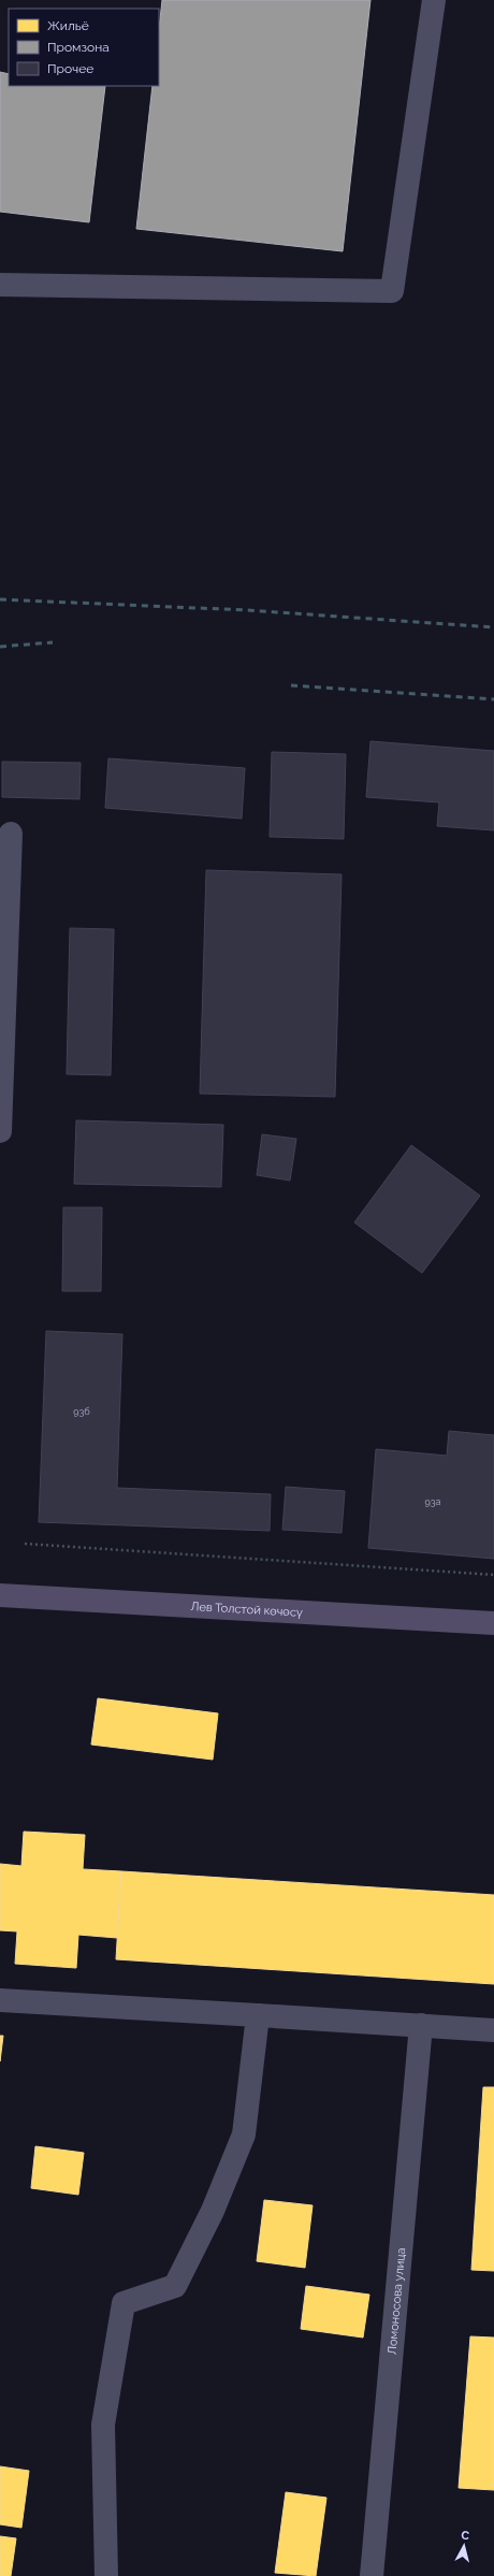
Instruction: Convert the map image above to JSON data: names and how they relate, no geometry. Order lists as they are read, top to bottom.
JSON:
{
  "streets": {
    "main road": ["Лев Толстой көчөсү"],
    "street": ["Ломоносова улица"]
  },
  "house_numbers": ["93б", "93а"],
  "legend": ["Жильё", "Промзона", "Прочее"],
  "north": "top"
}
